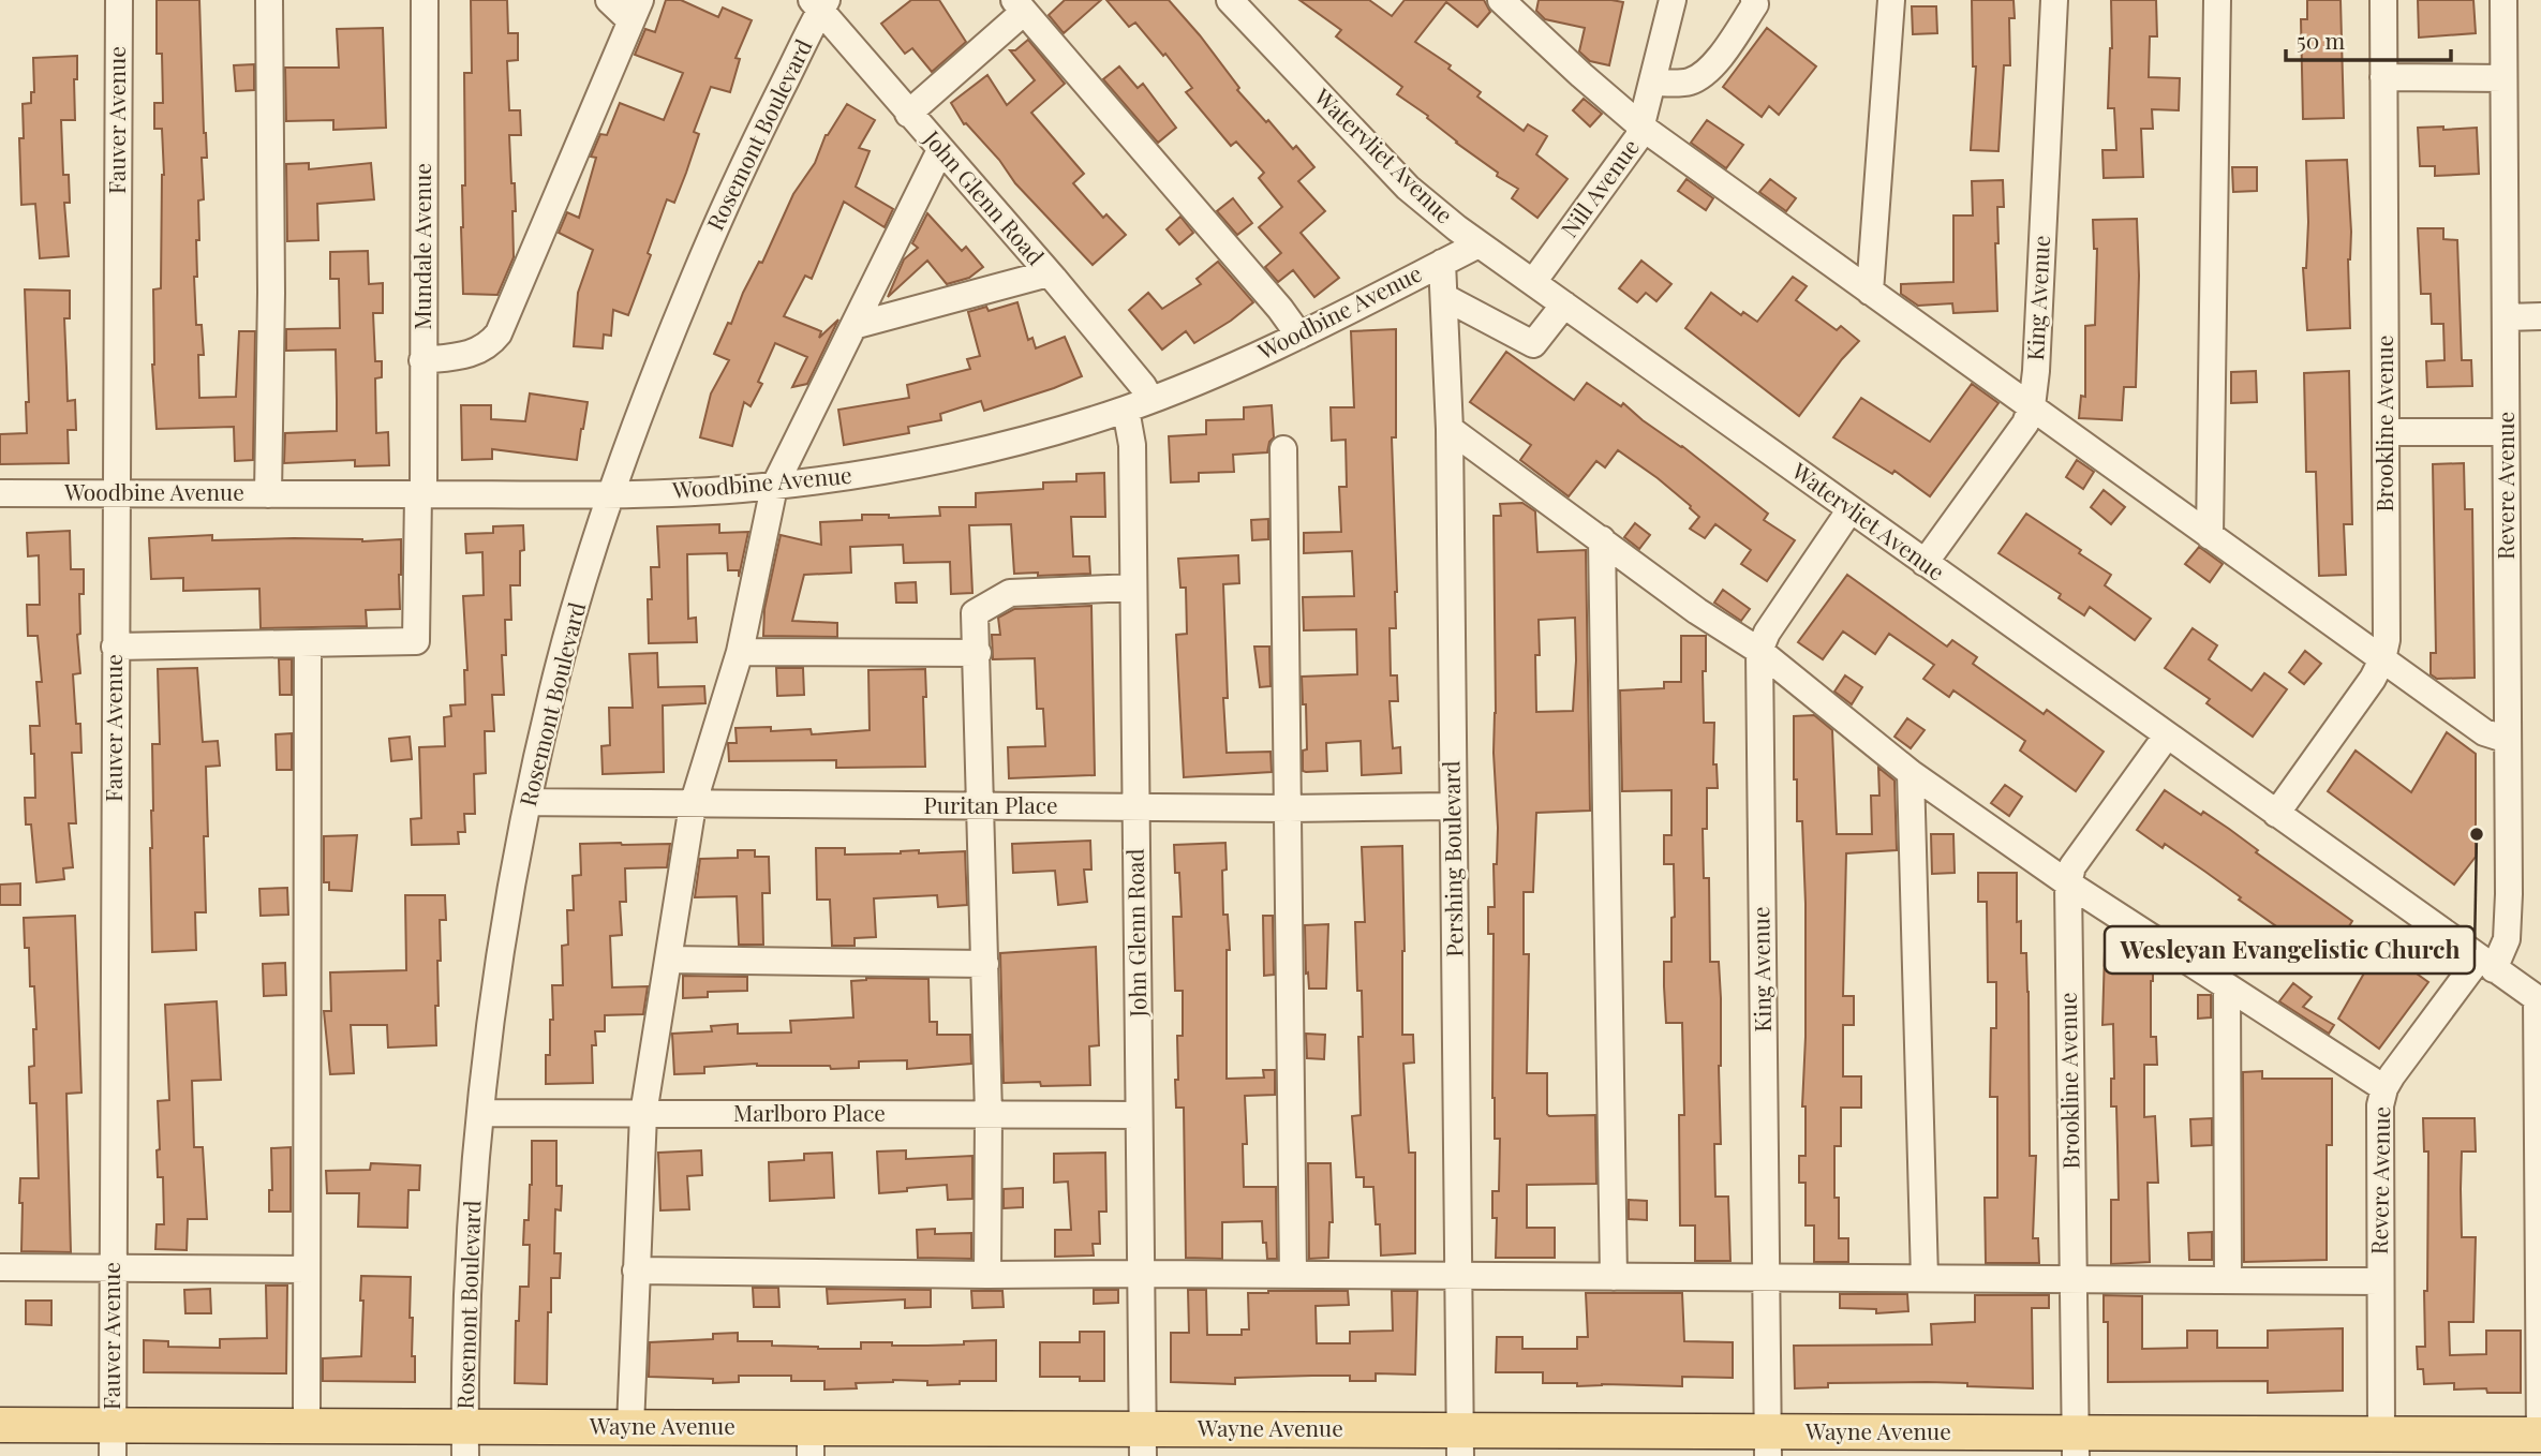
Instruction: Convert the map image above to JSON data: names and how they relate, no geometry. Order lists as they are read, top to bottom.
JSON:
{
  "streets": {
    "main road": ["Wayne Avenue"],
    "street": [
      "Fauver Avenue",
      "Rosemont Boulevard",
      "Watervliet Avenue",
      "Nill Avenue",
      "John Glenn Road",
      "Mundale Avenue",
      "King Avenue",
      "Woodbine Avenue",
      "Brookline Avenue",
      "Revere Avenue",
      "Puritan Place",
      "Pershing Boulevard",
      "Marlboro Place"
    ]
  },
  "crossings": [
    ["Fauver Avenue", "Woodbine Avenue"],
    ["Fauver Avenue", "Wayne Avenue"],
    ["Rosemont Boulevard", "John Glenn Road"],
    ["Rosemont Boulevard", "Woodbine Avenue"],
    ["Rosemont Boulevard", "Puritan Place"],
    ["Rosemont Boulevard", "Marlboro Place"],
    ["Rosemont Boulevard", "Wayne Avenue"],
    ["Watervliet Avenue", "Nill Avenue"],
    ["Watervliet Avenue", "King Avenue"],
    ["Watervliet Avenue", "Woodbine Avenue"],
    ["Watervliet Avenue", "Brookline Avenue"],
    ["Watervliet Avenue", "Revere Avenue"],
    ["John Glenn Road", "Woodbine Avenue"],
    ["John Glenn Road", "Puritan Place"],
    ["John Glenn Road", "Marlboro Place"],
    ["John Glenn Road", "Wayne Avenue"],
    ["Mundale Avenue", "Woodbine Avenue"],
    ["King Avenue", "Wayne Avenue"],
    ["Woodbine Avenue", "Pershing Boulevard"],
    ["Brookline Avenue", "Wayne Avenue"],
    ["Revere Avenue", "Wayne Avenue"],
    ["Puritan Place", "Pershing Boulevard"],
    ["Pershing Boulevard", "Wayne Avenue"]
  ],
  "places": ["Wesleyan Evangelistic Church"],
  "scale_bar": "50 m"
}
